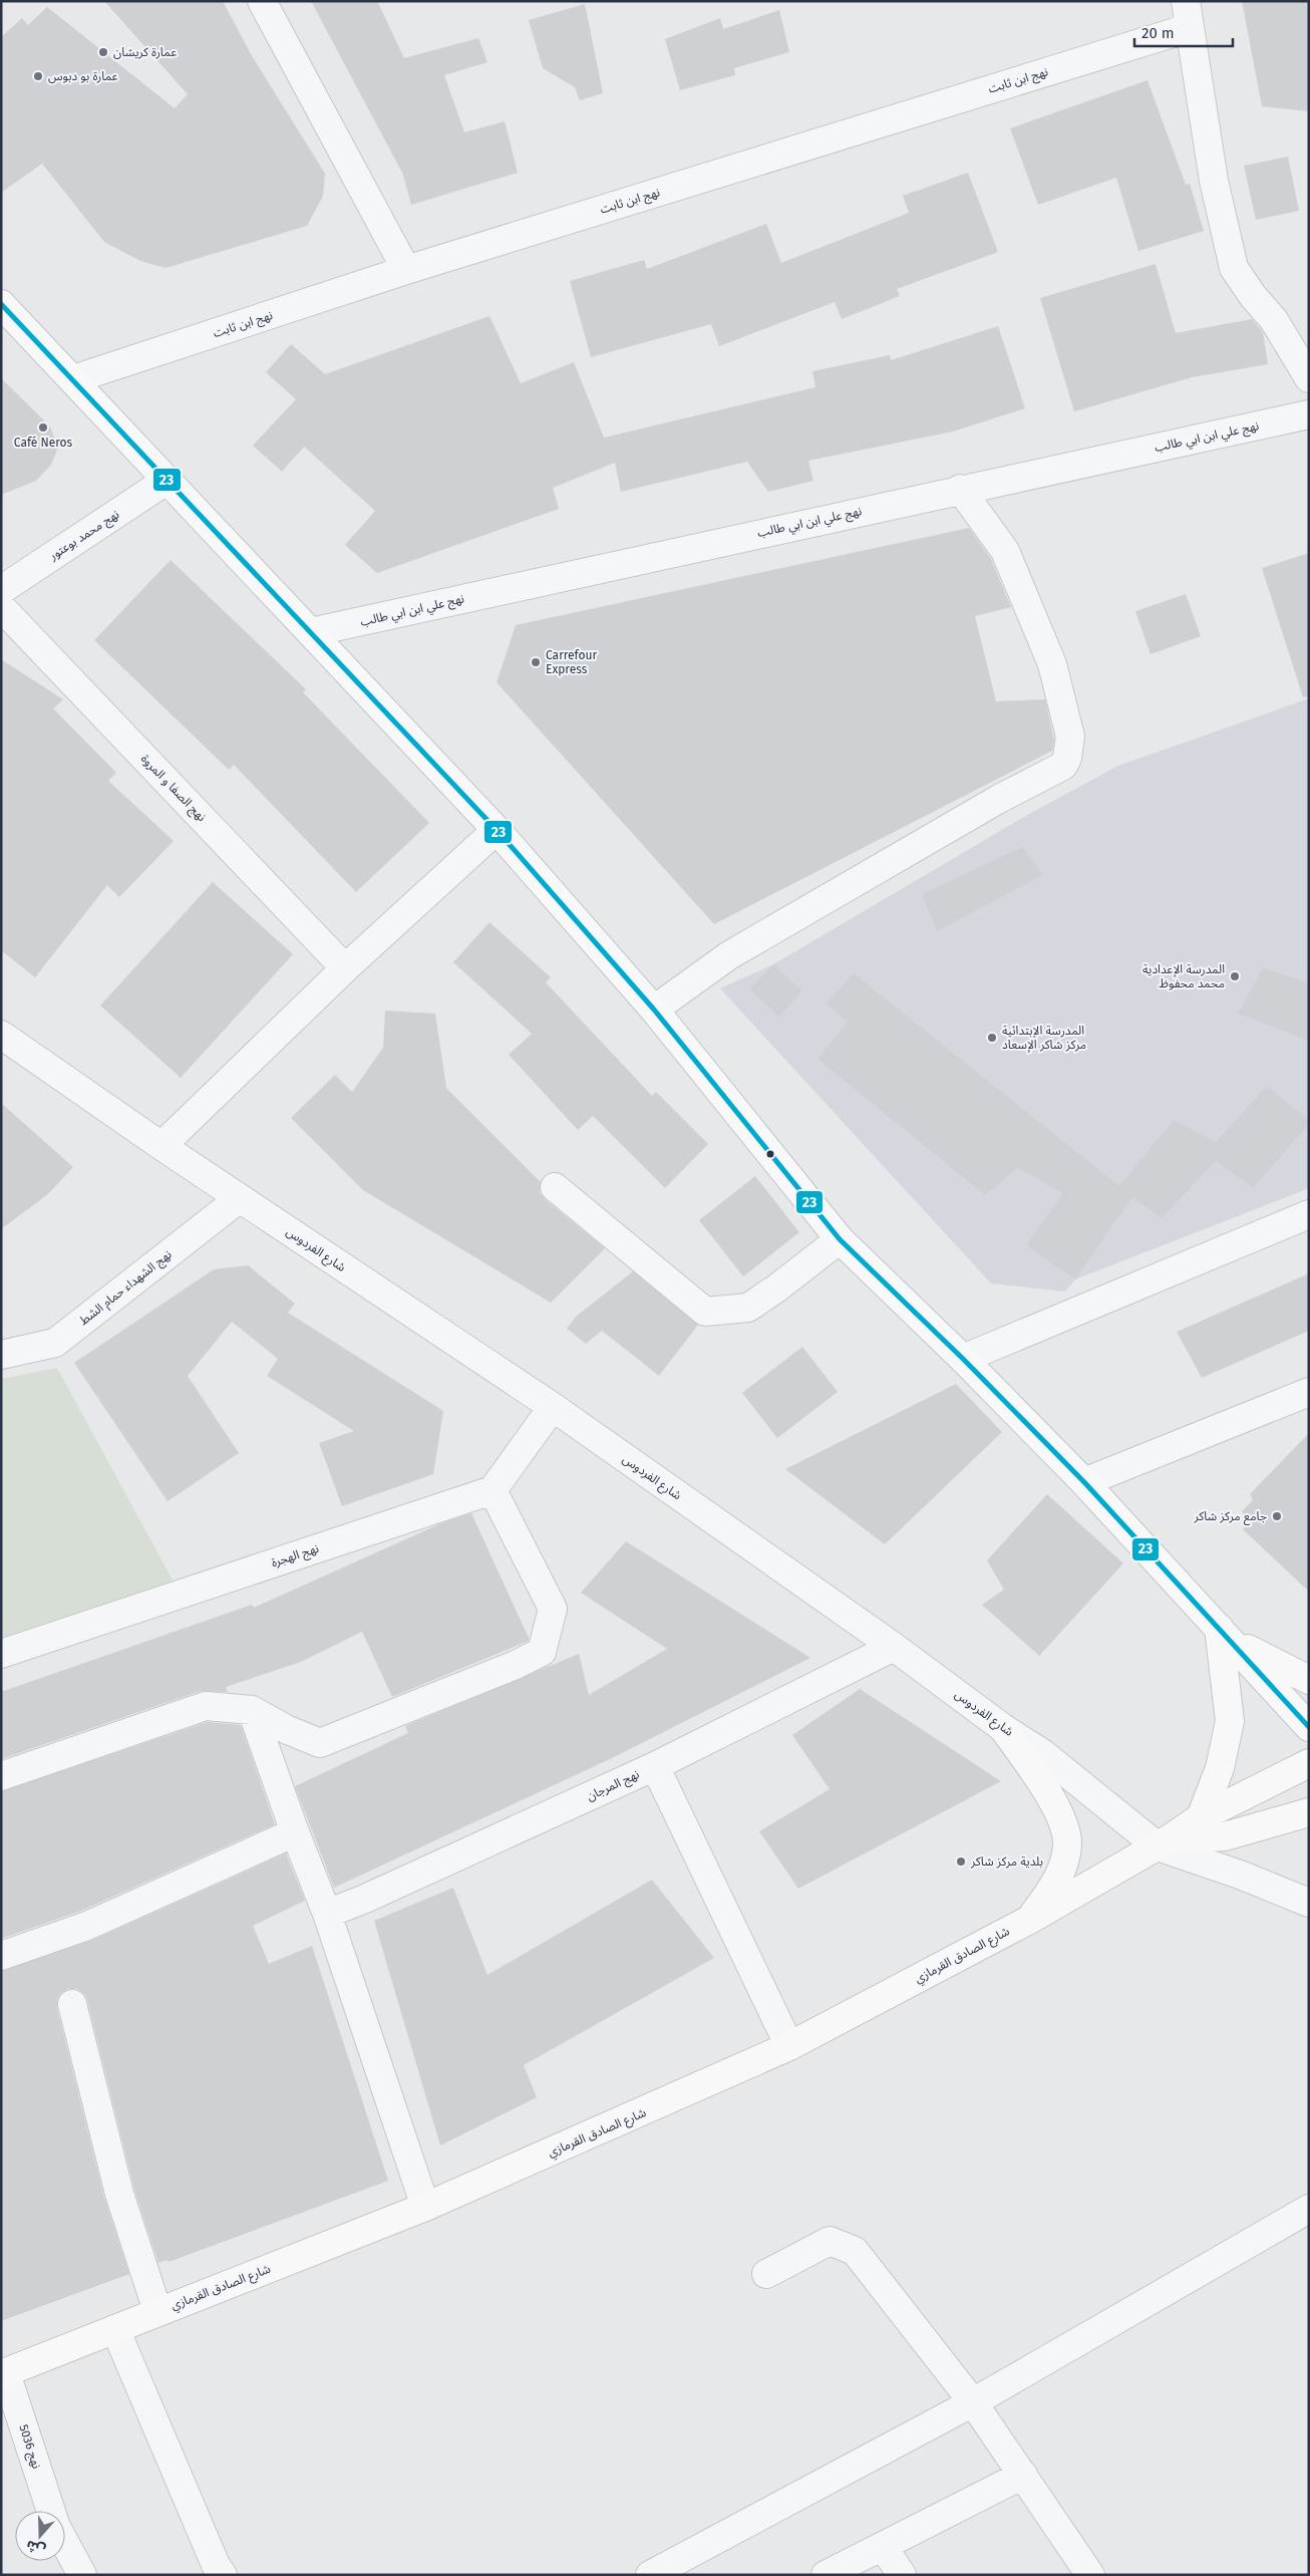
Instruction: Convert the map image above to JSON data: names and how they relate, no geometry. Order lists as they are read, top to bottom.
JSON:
{
  "streets": {
    "main road": ["شارع الصادق القرمازي"],
    "street": [
      "نهج ابن ثابت",
      "نهج علي ابن ابي طالب",
      "نهج محمد بوعتور",
      "نهج الصفا و المروة",
      "شارع الفردوس",
      "نهج الشهداء حمام الشط",
      "نهج الهجرة",
      "نهج المرجان",
      "نهج 5036"
    ]
  },
  "crossings": [
    ["شارع الفردوس", "نهج الشهداء حمام الشط"],
    ["شارع الفردوس", "نهج المرجان"],
    ["شارع الفردوس", "شارع الصادق القرمازي"],
    ["شارع الصادق القرمازي", "نهج 5036"]
  ],
  "places": [
    "عمارة كريشان",
    "عمارة بو دبوس",
    "Café Neros",
    "Carrefour Express",
    "المدرسة الإعدادية محمد محفوظ",
    "المدرسة الإبتدائية مركز شاكر الإسعاد",
    "جامع مركز شاكر",
    "بلدية مركز شاكر"
  ],
  "lines": ["transit line 23"],
  "scale_bar": "20 m",
  "north": "bottom"
}
